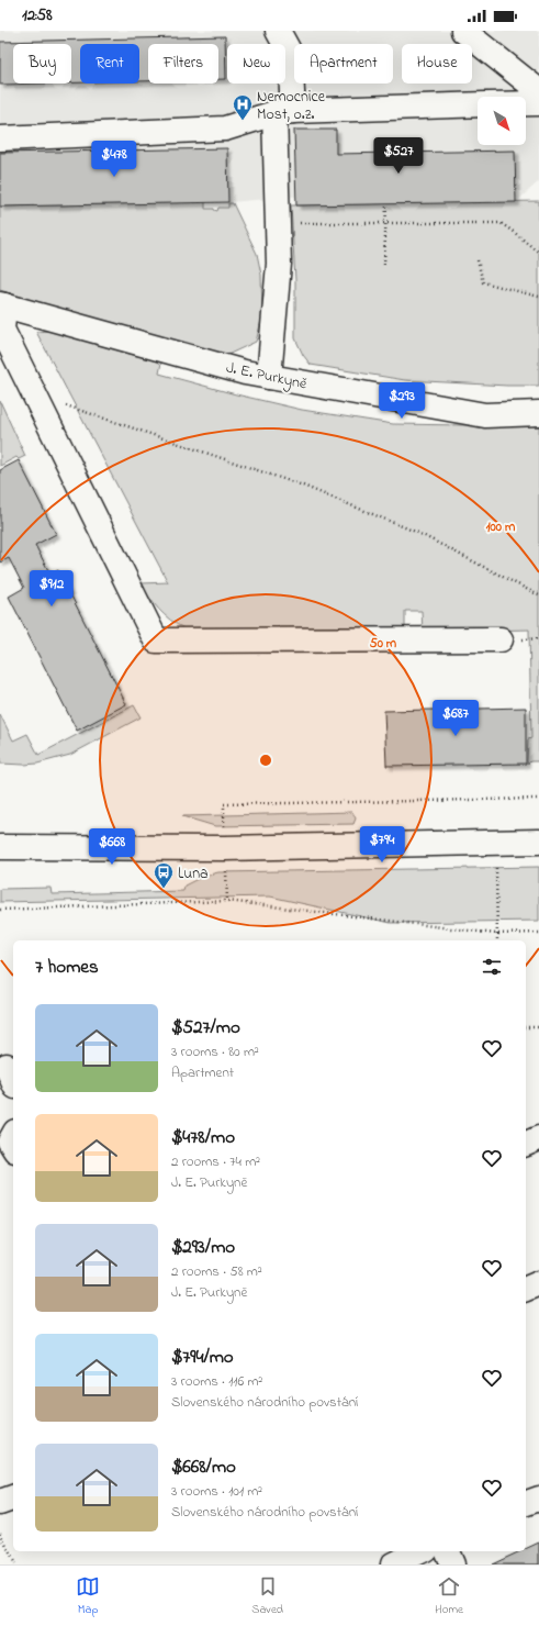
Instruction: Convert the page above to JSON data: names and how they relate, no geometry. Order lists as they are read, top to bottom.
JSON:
{
  "streets": {
    "street": ["J. E. Purkyně"]
  },
  "places": {
    "hospital": ["Nemocnice Most, o.z."],
    "bus stop": ["Luna"]
  },
  "north": "bottom right",
  "page": {
    "status": "12:58",
    "chip": [
      "Buy",
      "Rent",
      "Filters",
      "New",
      "Apartment",
      "House"
    ],
    "price": [
      "$527",
      "$478",
      "$293",
      "$912",
      "$687",
      "$794",
      "$668"
    ],
    "heading": "7 homes",
    "list": [
      {
        "name": "$527/mo",
        "note": "3 rooms · 80 m² · Apartment"
      },
      {
        "name": "$478/mo",
        "note": "2 rooms · 74 m² · J. E. Purkyně"
      },
      {
        "name": "$293/mo",
        "note": "2 rooms · 58 m² · J. E. Purkyně"
      },
      {
        "name": "$794/mo",
        "note": "3 rooms · 116 m² · Slovenského národního povstání"
      },
      {
        "name": "$668/mo",
        "note": "3 rooms · 101 m² · Slovenského národního povstání"
      }
    ],
    "tabs": ["Map", "Saved", "Home"]
  },
  "rings": ["100 m", "50 m"]
}
